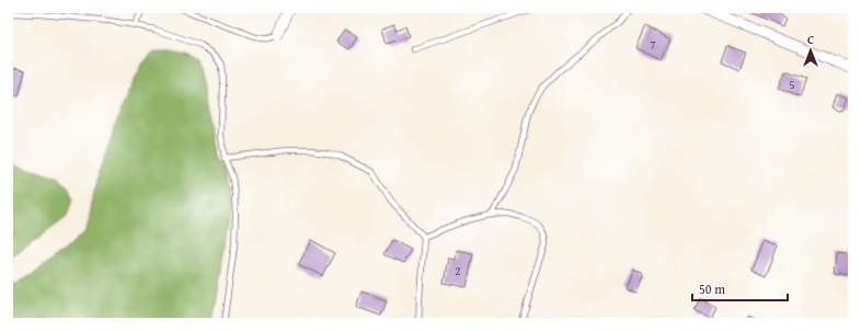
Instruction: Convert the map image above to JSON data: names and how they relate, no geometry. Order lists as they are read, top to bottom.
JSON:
{
  "house_numbers": ["7", "5", "2"],
  "scale_bar": "50 m",
  "north": "top"
}
